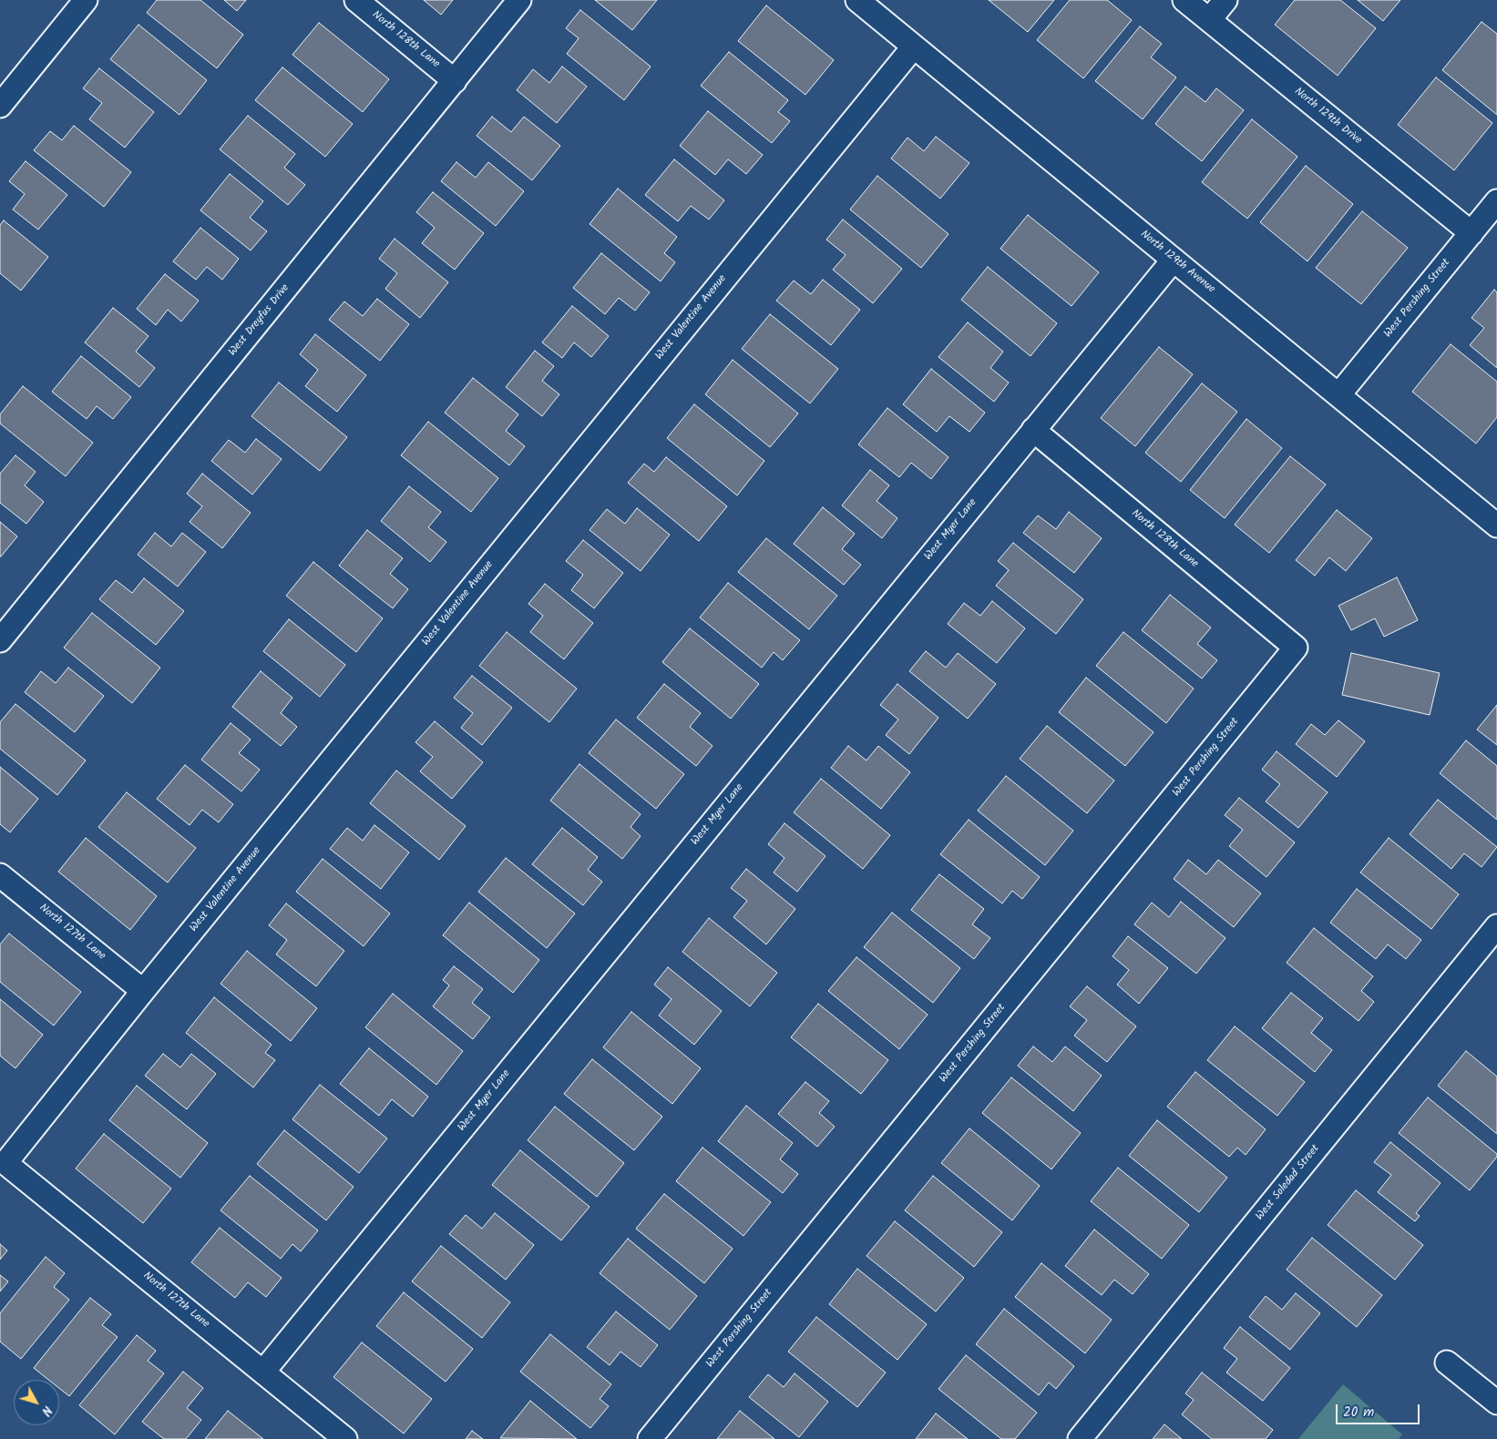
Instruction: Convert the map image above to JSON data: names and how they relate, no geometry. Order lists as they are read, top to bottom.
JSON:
{
  "streets": {
    "street": [
      "North 128th Lane",
      "North 129th Drive",
      "North 129th Avenue",
      "West Pershing Street",
      "West Valentine Avenue",
      "West Dreyfus Drive",
      "West Myer Lane",
      "North 127th Lane",
      "West Soledad Street"
    ]
  },
  "crossings": [
    ["North 128th Lane", "West Pershing Street"],
    ["North 128th Lane", "West Dreyfus Drive"],
    ["North 128th Lane", "West Myer Lane"],
    ["North 129th Drive", "West Pershing Street"],
    ["North 129th Avenue", "West Pershing Street"],
    ["North 129th Avenue", "West Valentine Avenue"],
    ["North 129th Avenue", "West Myer Lane"],
    ["West Valentine Avenue", "North 127th Lane"],
    ["West Myer Lane", "North 127th Lane"]
  ],
  "scale_bar": "20 m",
  "north": "bottom right"
}
